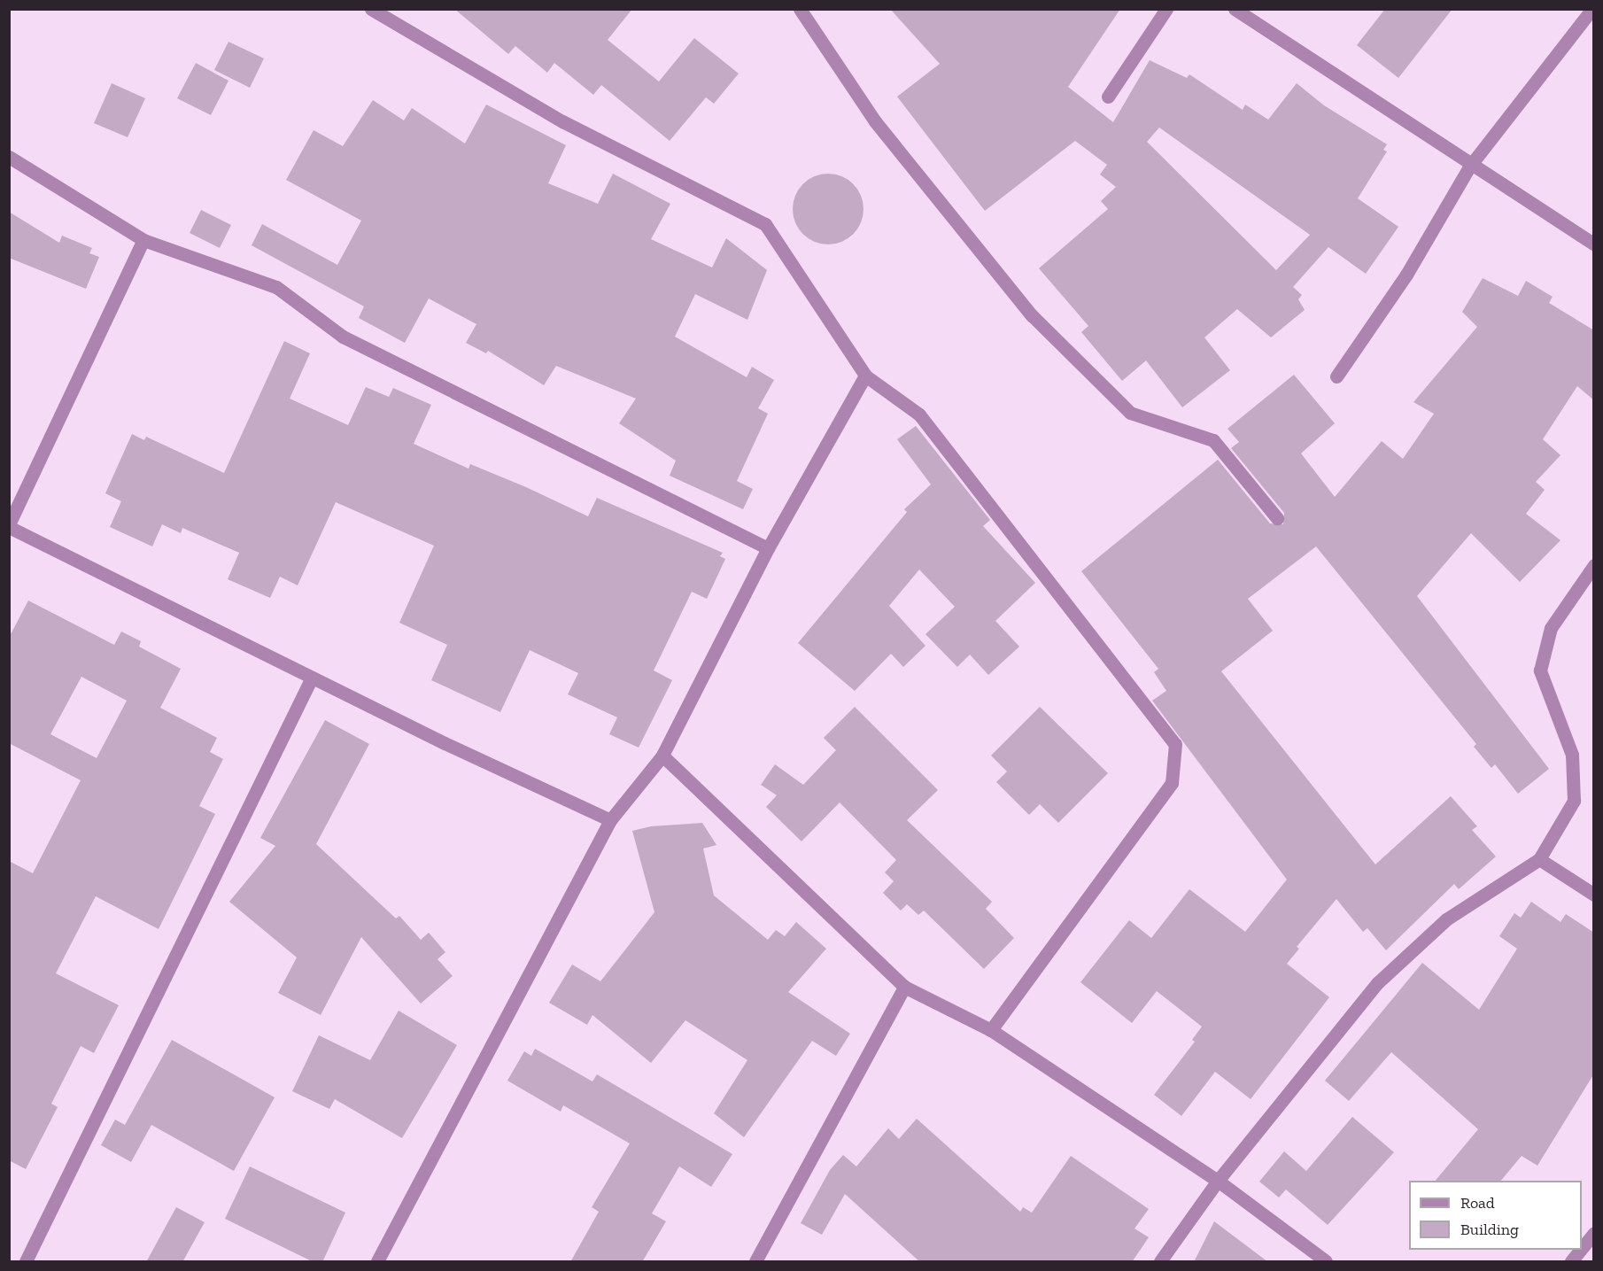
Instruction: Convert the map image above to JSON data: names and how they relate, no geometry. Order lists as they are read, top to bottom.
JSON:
{
  "legend": ["Road", "Building"]
}
